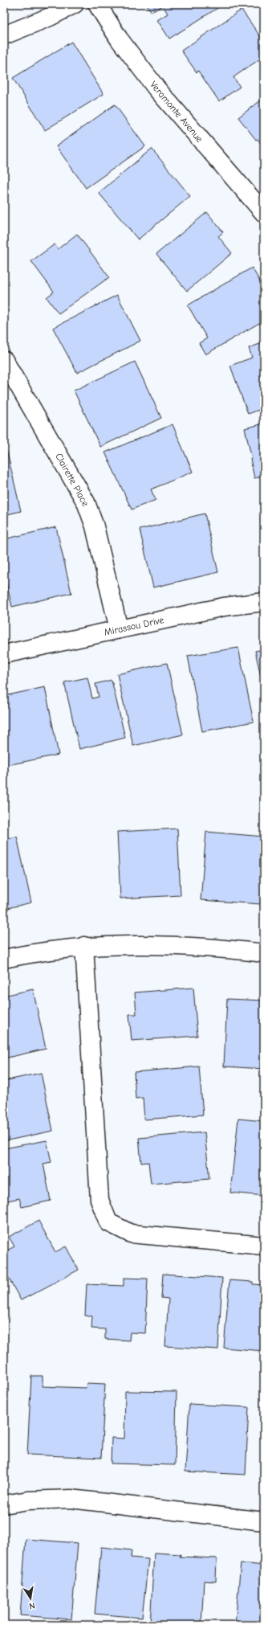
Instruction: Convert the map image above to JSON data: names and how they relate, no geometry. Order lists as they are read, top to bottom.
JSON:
{
  "streets": {
    "street": ["Veramonte Avenue", "Clairette Place", "Mirassou Drive"]
  },
  "crossings": [
    ["Clairette Place", "Mirassou Drive"]
  ],
  "north": "bottom"
}
